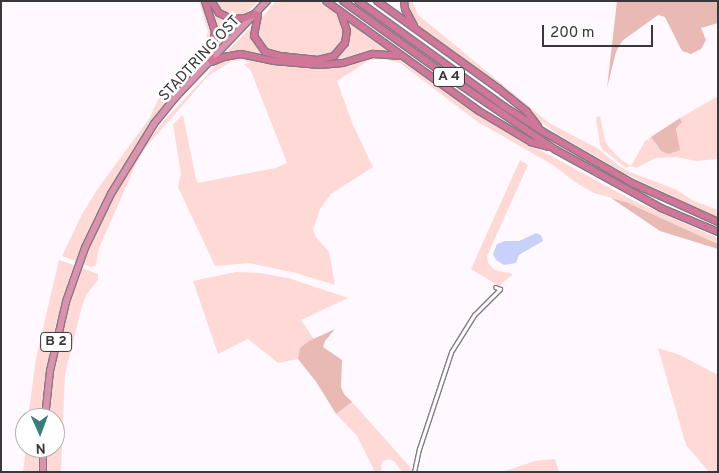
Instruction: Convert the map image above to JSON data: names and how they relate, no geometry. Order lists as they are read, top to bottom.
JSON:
{
  "streets": {
    "highway": ["STADTRING OST", "A 4", "B 2"]
  },
  "crossings": [
    ["STADTRING OST", "B 2"]
  ],
  "scale_bar": "200 m",
  "north": "bottom"
}
